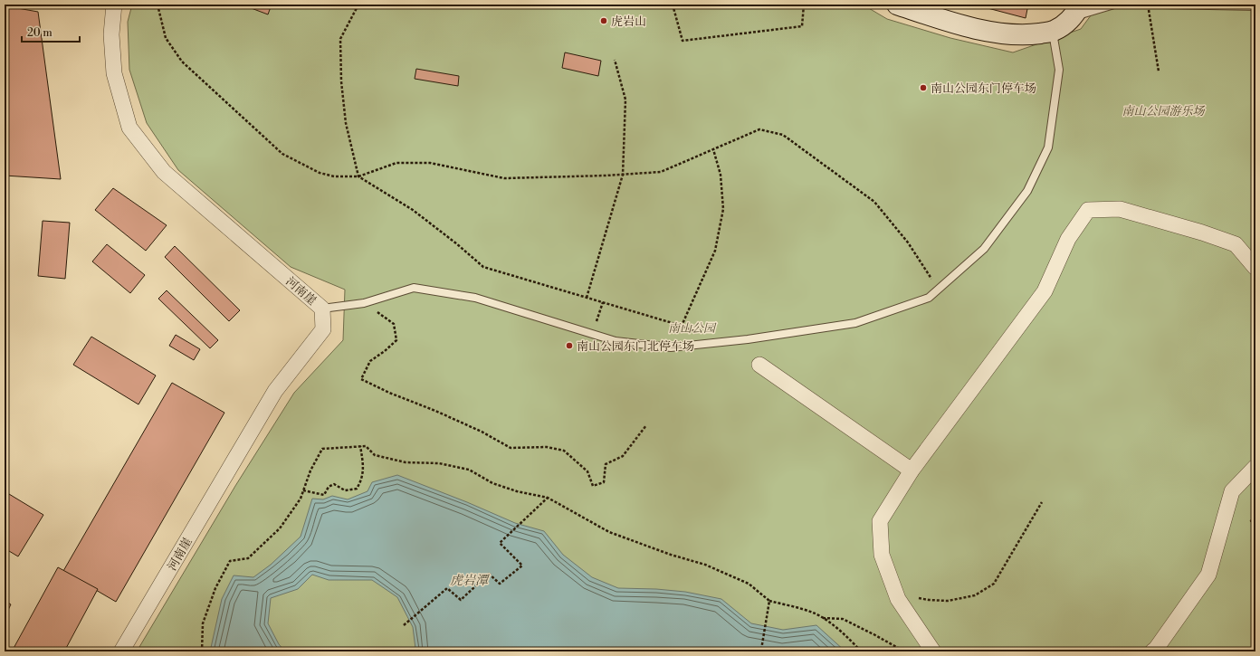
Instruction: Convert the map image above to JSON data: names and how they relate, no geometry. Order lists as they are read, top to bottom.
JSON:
{
  "streets": {
    "street": ["河南崖"]
  },
  "water": ["虎岩潭"],
  "parks": ["南山公园游乐场", "南山公园"],
  "places": ["虎岩山", "南山公园东门停车场", "南山公园东门北停车场"],
  "scale_bar": "20 m"
}
